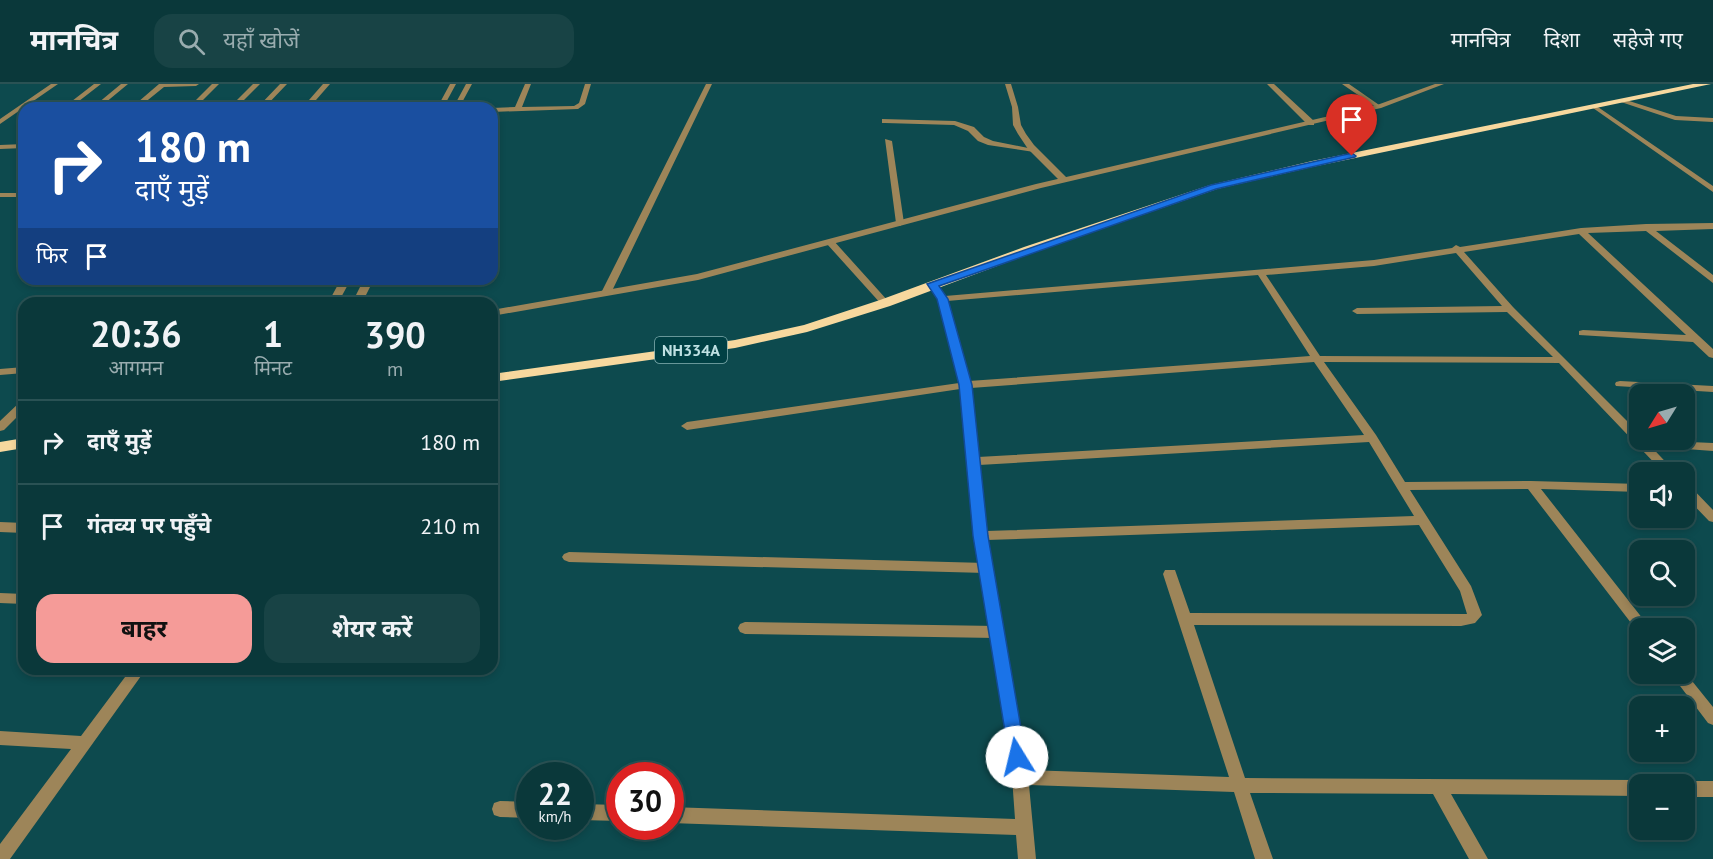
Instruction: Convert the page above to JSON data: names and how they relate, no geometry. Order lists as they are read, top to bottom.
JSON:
{
  "streets": {
    "highway": ["NH334A"]
  },
  "north": "bottom left",
  "page": {
    "header": "मानचित्र",
    "search": "यहाँ खोजें",
    "nav": ["मानचित्र", "दिशा", "सहेजे गए"],
    "turn": ["180 m", "दाएँ मुड़ें"],
    "then": "फिर",
    "eta": [
      "20:36",
      "आगमन",
      "1",
      "मिनट",
      "390",
      "m"
    ],
    "map_buttons": ["+", "−"],
    "list": [
      {
        "name": "दाएँ मुड़ें",
        "value": "180 m"
      },
      {
        "name": "गंतव्य पर पहुँचे",
        "value": "210 m"
      }
    ],
    "buttons": ["बाहर", "शेयर करें"],
    "speed": "22 km/h",
    "limit": "30"
  }
}
